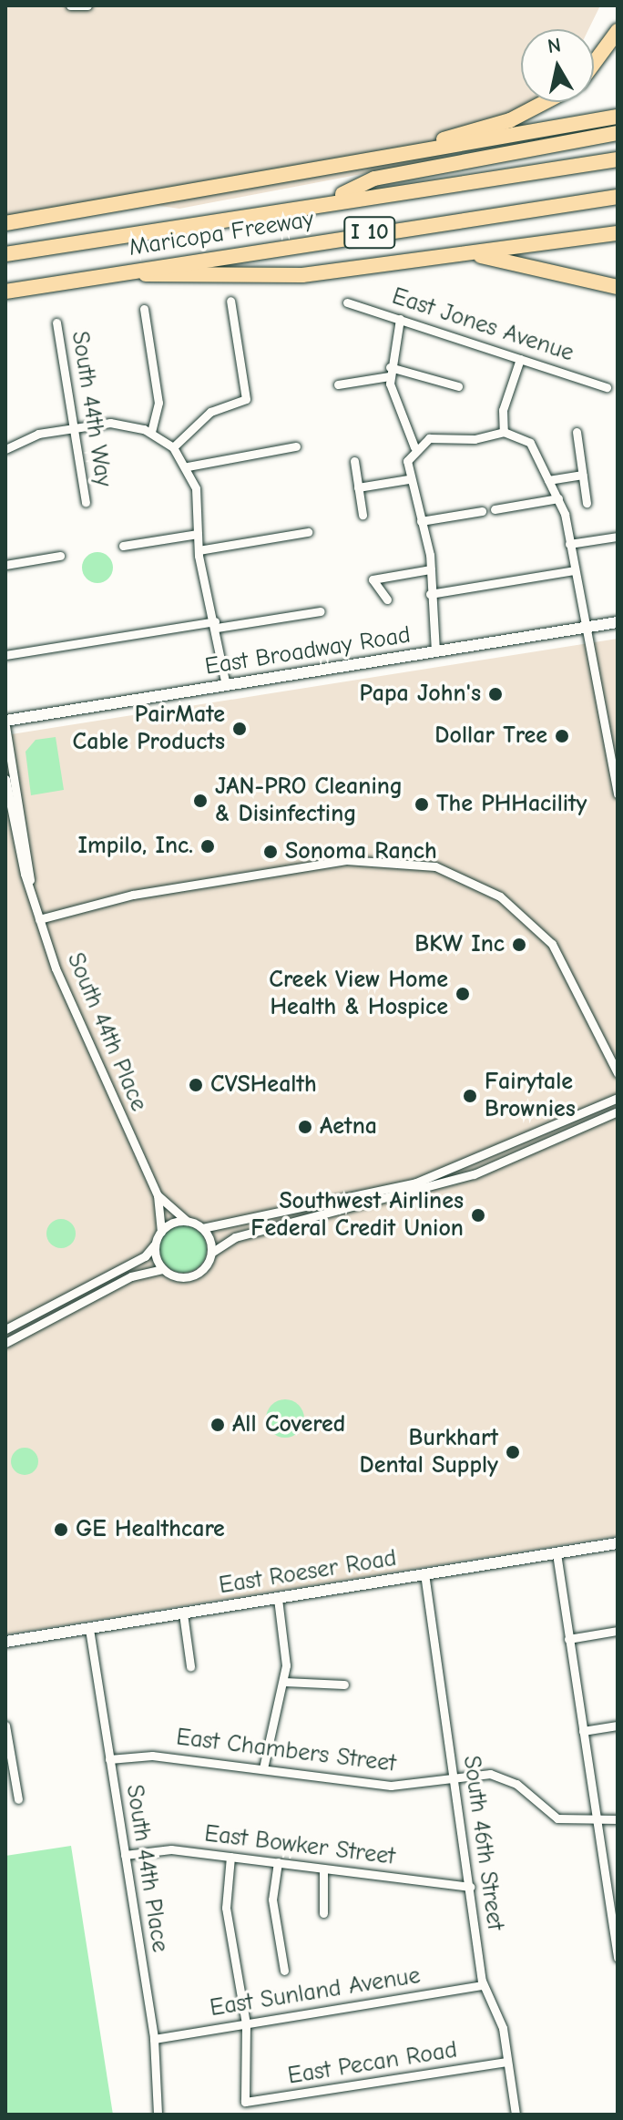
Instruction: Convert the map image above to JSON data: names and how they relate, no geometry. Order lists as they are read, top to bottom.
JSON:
{
  "streets": {
    "highway": ["I 10", "Maricopa Freeway"],
    "street": [
      "East Jones Avenue",
      "South 44th Way",
      "East Broadway Road",
      "South 44th Place",
      "East Roeser Road",
      "East Chambers Street",
      "South 46th Street",
      "East Bowker Street",
      "East Sunland Avenue",
      "East Pecan Road"
    ]
  },
  "crossings": [
    ["East Broadway Road", "South 44th Place"],
    ["South 44th Place", "East Roeser Road"],
    ["South 44th Place", "East Chambers Street"],
    ["South 44th Place", "East Bowker Street"],
    ["South 44th Place", "East Sunland Avenue"],
    ["East Roeser Road", "South 46th Street"],
    ["East Chambers Street", "South 46th Street"],
    ["South 46th Street", "East Bowker Street"],
    ["South 46th Street", "East Sunland Avenue"],
    ["South 46th Street", "East Pecan Road"],
    ["East Sunland Avenue", "East Pecan Road"]
  ],
  "places": [
    "Papa John's",
    "PairMate Cable Products",
    "Dollar Tree",
    "JAN-PRO Cleaning & Disinfecting",
    "The PHHacility",
    "Impilo, Inc.",
    "Sonoma Ranch",
    "BKW Inc",
    "Creek View Home Health & Hospice",
    "CVSHealth",
    "Fairytale Brownies",
    "Aetna",
    "Southwest Airlines Federal Credit Union",
    "All Covered",
    "Burkhart Dental Supply",
    "GE Healthcare"
  ],
  "north": "top"
}
